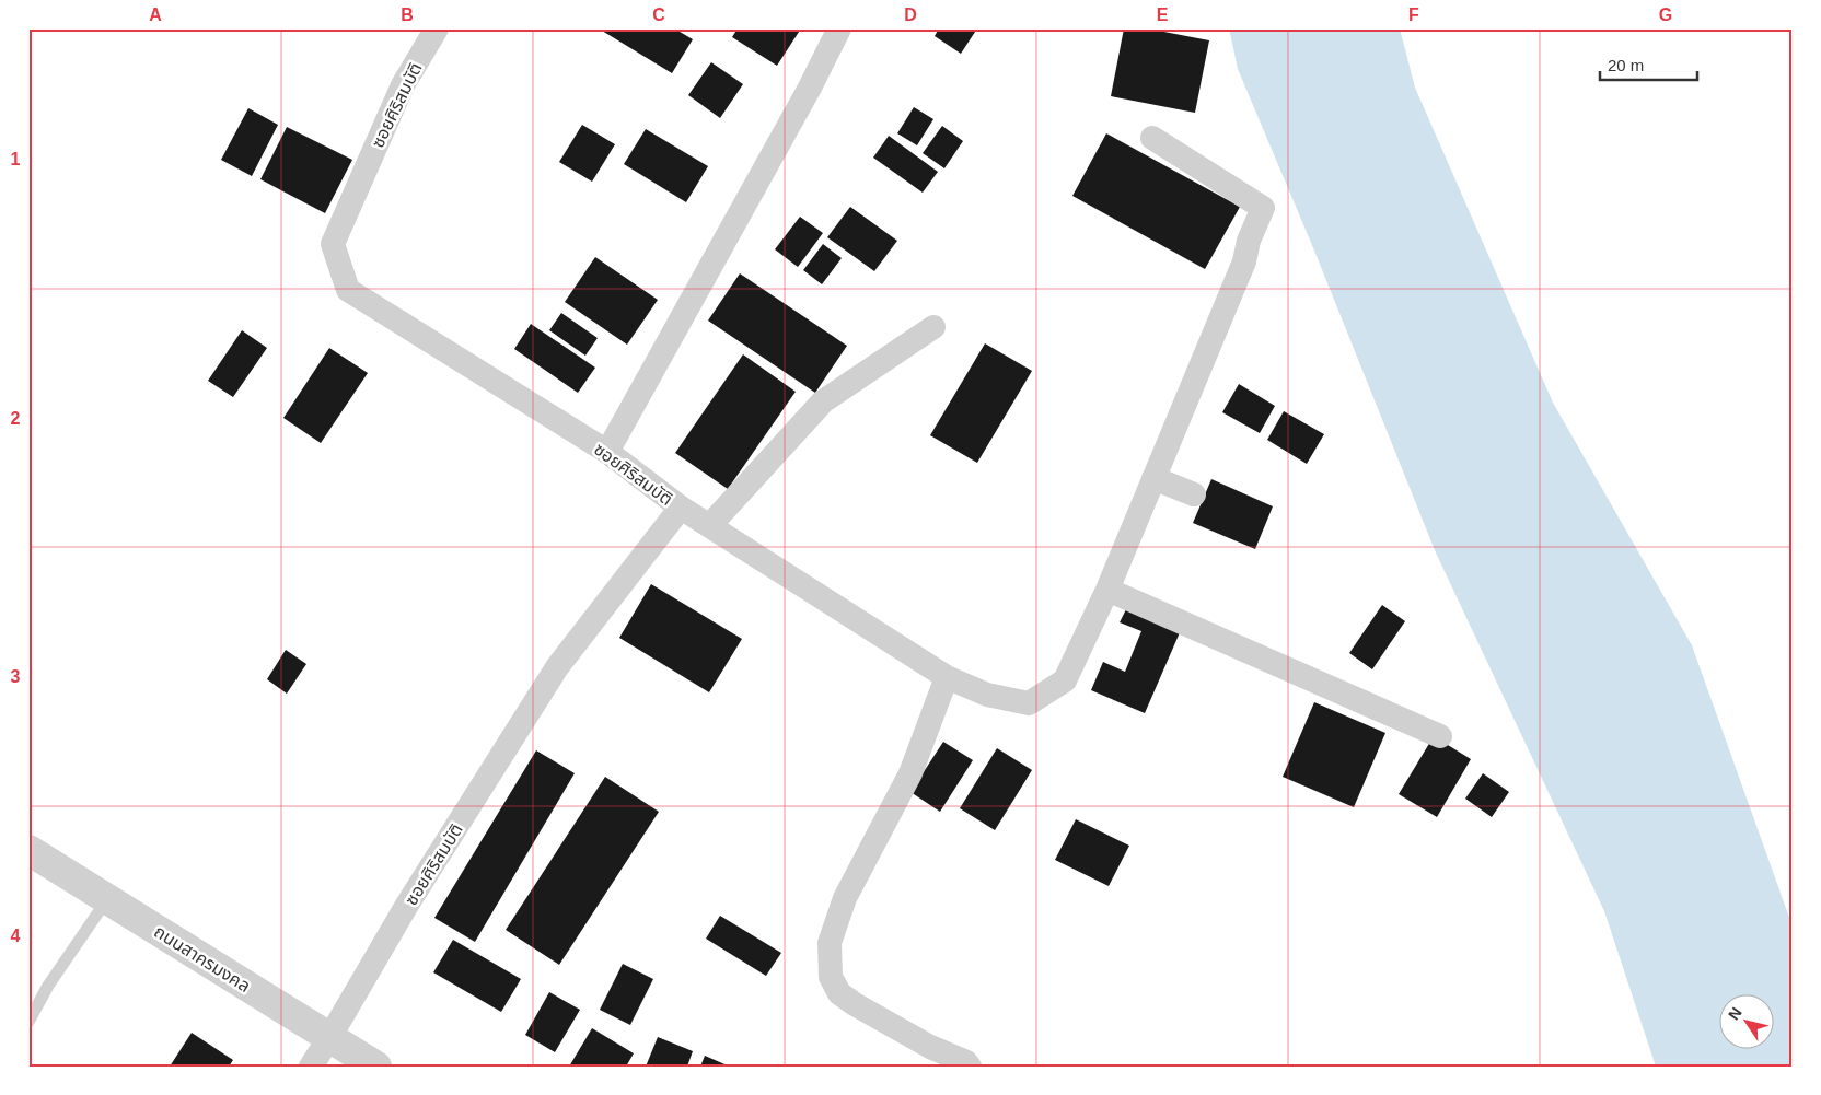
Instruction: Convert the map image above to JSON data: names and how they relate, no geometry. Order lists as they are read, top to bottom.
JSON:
{
  "streets": {
    "street": ["ซอยศิริสมบัติ", "ถนนสาครมงคล"]
  },
  "crossings": [
    ["ซอยศิริสมบัติ", "ถนนสาครมงคล"]
  ],
  "scale_bar": "20 m",
  "north": "top left",
  "grid": {
    "columns": [
      "A",
      "B",
      "C",
      "D",
      "E",
      "F",
      "G"
    ],
    "rows": [
      "1",
      "2",
      "3",
      "4"
    ]
  }
}
